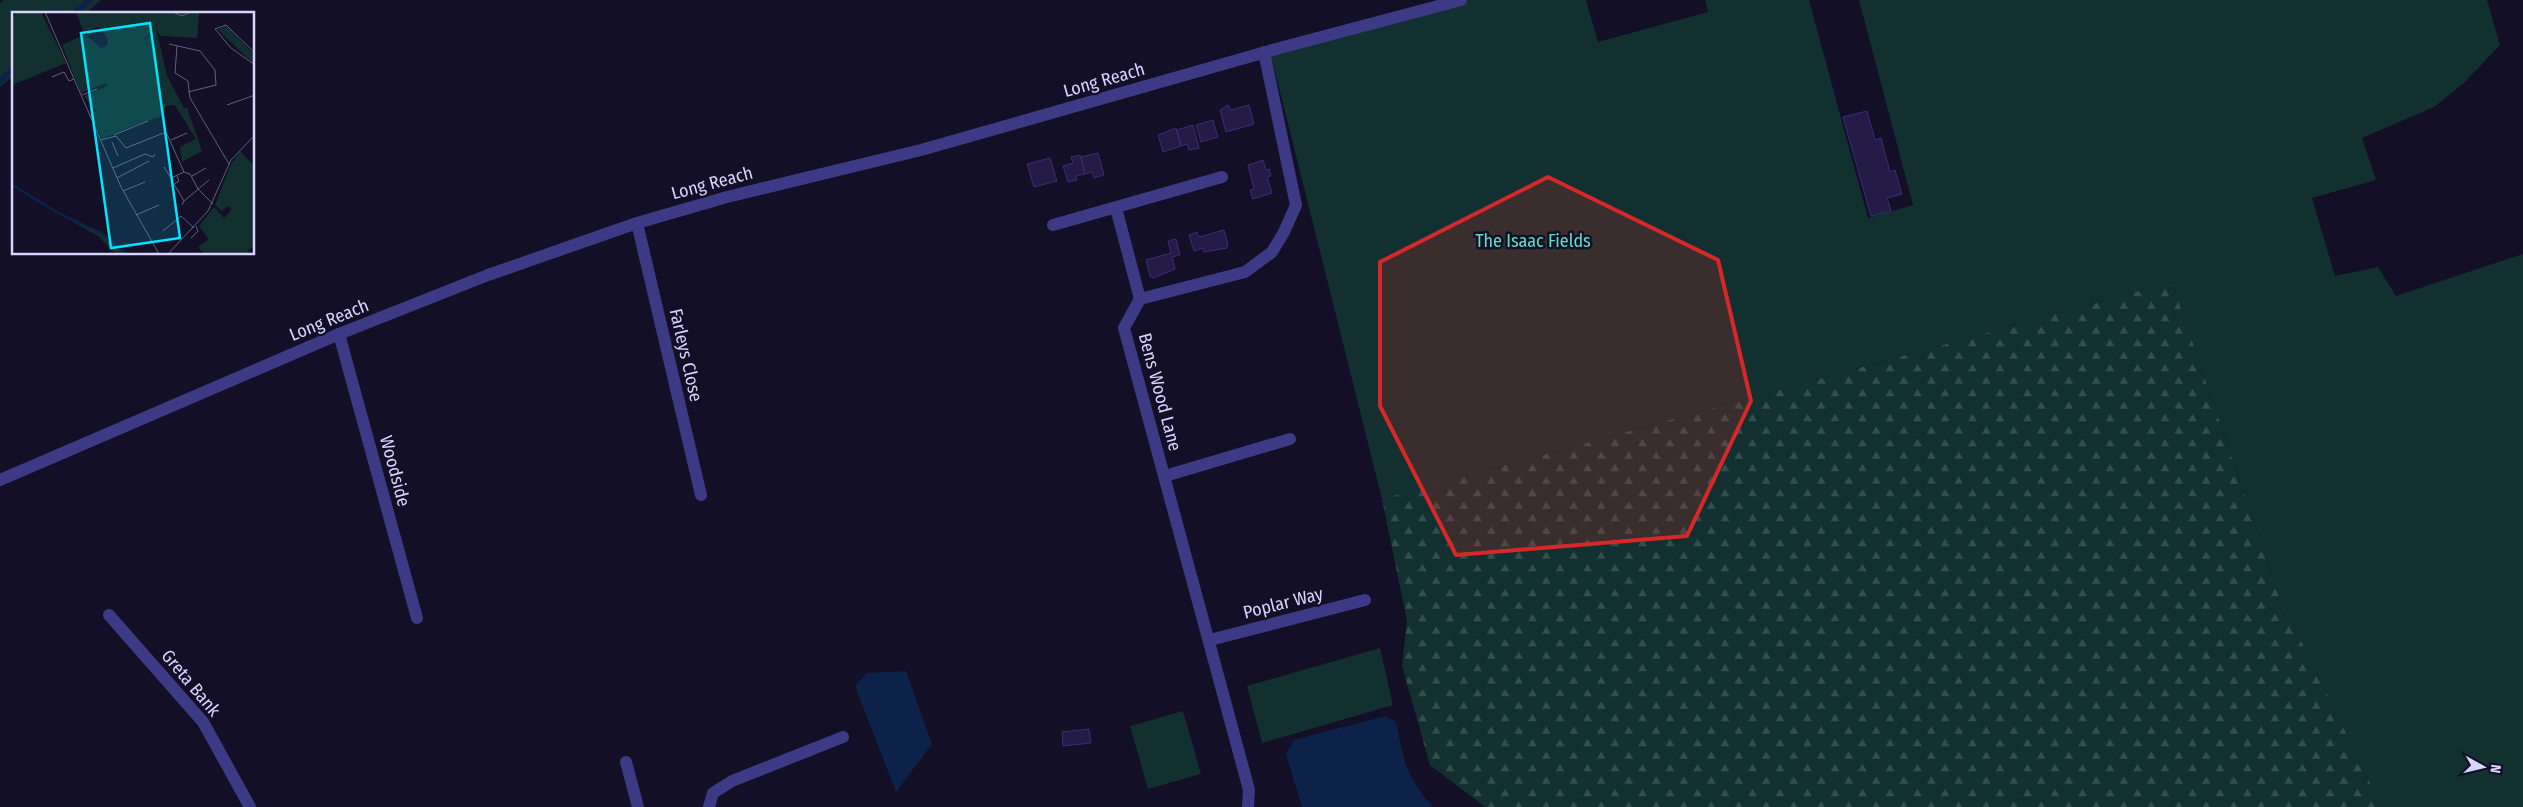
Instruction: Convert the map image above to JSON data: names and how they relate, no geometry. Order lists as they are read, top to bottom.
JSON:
{
  "streets": {
    "street": [
      "Long Reach",
      "Farleys Close",
      "Bens Wood Lane",
      "Woodside",
      "Poplar Way",
      "Greta Bank"
    ]
  },
  "crossings": [
    ["Long Reach", "Farleys Close"],
    ["Long Reach", "Woodside"],
    ["Bens Wood Lane", "Poplar Way"]
  ],
  "parks": ["The Isaac Fields"],
  "north": "right"
}
